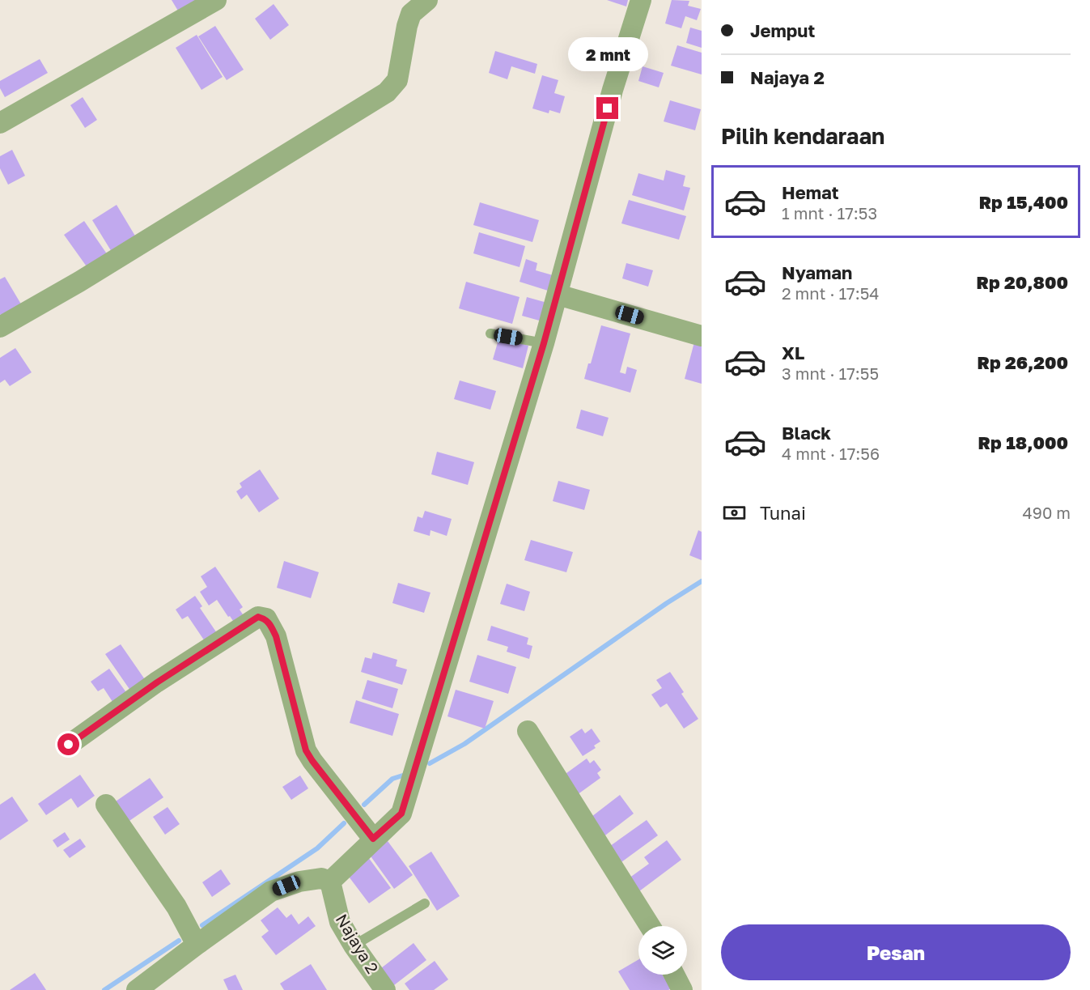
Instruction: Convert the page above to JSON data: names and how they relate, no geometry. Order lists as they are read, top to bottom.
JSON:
{
  "streets": {
    "street": ["Najaya 2"]
  },
  "page": {
    "banner": ["Jemput", "Najaya 2"],
    "bubble": "2 mnt",
    "heading": "Pilih kendaraan",
    "list": [
      {
        "name": "Hemat",
        "note": "1 mnt · 17:53",
        "value": "Rp 15,400"
      },
      {
        "name": "Nyaman",
        "note": "2 mnt · 17:54",
        "value": "Rp 20,800"
      },
      {
        "name": "XL",
        "note": "3 mnt · 17:55",
        "value": "Rp 26,200"
      },
      {
        "name": "Black",
        "note": "4 mnt · 17:56",
        "value": "Rp 18,000"
      }
    ],
    "pay": ["Tunai", "490 m"],
    "buttons": "Pesan"
  }
}
